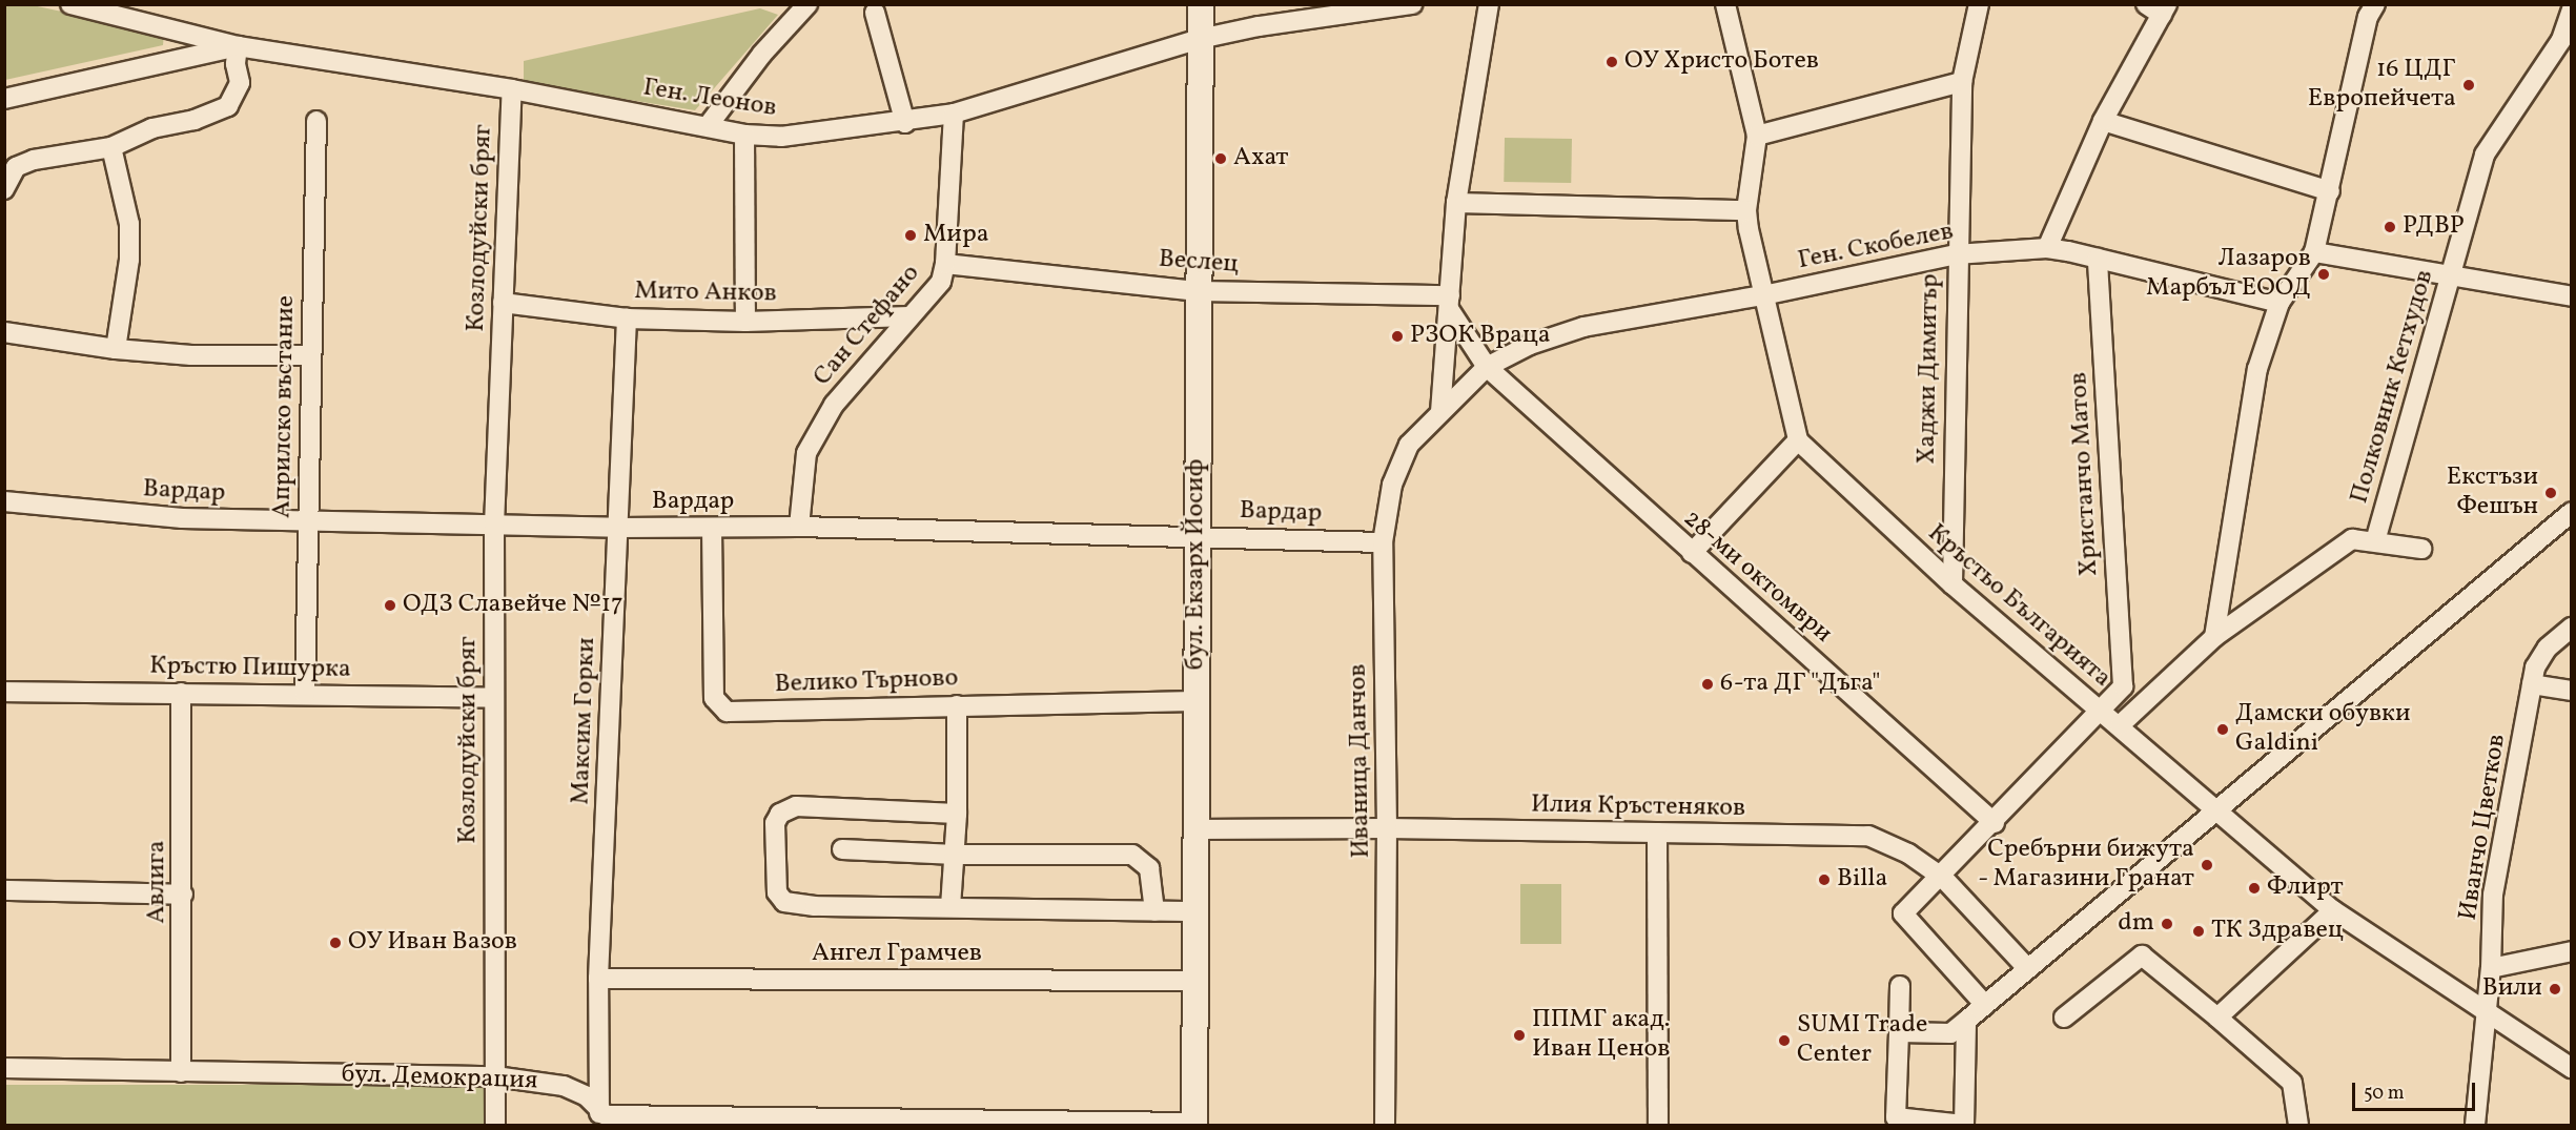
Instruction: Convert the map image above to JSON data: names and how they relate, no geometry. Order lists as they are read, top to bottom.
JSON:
{
  "streets": {
    "street": [
      "Ген. Леонов",
      "Козлодуйски бряг",
      "Ген. Скобелев",
      "Веслец",
      "Мито Анков",
      "Сан Стефано",
      "Хаджи Димитър",
      "Полковник Кетхудов",
      "Априлско въстание",
      "Христанчо Матов",
      "Вардар",
      "бул. Екзарх Йосиф",
      "28-ми октомври",
      "Кръстьо Българията",
      "Кръстю Пишурка",
      "Велико Търново",
      "Максим Горки",
      "Иваница Данчов",
      "Илия Кръстеняков",
      "Иванчо Цветков",
      "Авлига",
      "Ангел Грамчев",
      "бул. Демокрация"
    ]
  },
  "crossings": [
    ["Ген. Леонов", "Козлодуйски бряг"],
    ["Ген. Леонов", "Сан Стефано"],
    ["Ген. Леонов", "бул. Екзарх Йосиф"],
    ["Козлодуйски бряг", "Мито Анков"],
    ["Козлодуйски бряг", "Вардар"],
    ["Козлодуйски бряг", "Кръстю Пишурка"],
    ["Козлодуйски бряг", "бул. Демокрация"],
    ["Ген. Скобелев", "Хаджи Димитър"],
    ["Ген. Скобелев", "Христанчо Матов"],
    ["Ген. Скобелев", "28-ми октомври"],
    ["Ген. Скобелев", "Иваница Данчов"],
    ["Веслец", "Сан Стефано"],
    ["Веслец", "бул. Екзарх Йосиф"],
    ["Веслец", "28-ми октомври"],
    ["Мито Анков", "Сан Стефано"],
    ["Мито Анков", "Максим Горки"],
    ["Сан Стефано", "Вардар"],
    ["Хаджи Димитър", "Кръстьо Българията"],
    ["Априлско въстание", "Вардар"],
    ["Априлско въстание", "Кръстю Пишурка"],
    ["Христанчо Матов", "Кръстьо Българията"],
    ["Вардар", "бул. Екзарх Йосиф"],
    ["Вардар", "Велико Търново"],
    ["Вардар", "Максим Горки"],
    ["Вардар", "Иваница Данчов"],
    ["бул. Екзарх Йосиф", "Велико Търново"],
    ["бул. Екзарх Йосиф", "Илия Кръстеняков"],
    ["бул. Екзарх Йосиф", "Ангел Грамчев"],
    ["бул. Екзарх Йосиф", "бул. Демокрация"],
    ["Кръстьо Българията", "Иванчо Цветков"],
    ["Кръстю Пишурка", "Авлига"],
    ["Максим Горки", "Ангел Грамчев"],
    ["Максим Горки", "бул. Демокрация"],
    ["Иваница Данчов", "Илия Кръстеняков"],
    ["Авлига", "бул. Демокрация"]
  ],
  "places": [
    "ОУ Христо Ботев",
    "16 ЦДГ Европейчета",
    "Ахат",
    "РДВР",
    "Мира",
    "Лазаров Марбъл ЕООД",
    "РЗОК Враца",
    "Екстъзи Фешън",
    "ОДЗ Славейче №17",
    "6-та ДГ \"Дъга\"",
    "Дамски обувки Galdini",
    "Сребърни бижута - Магазини Гранат",
    "Billa",
    "Флирт",
    "dm",
    "ТК Здравец",
    "ОУ Иван Вазов",
    "Вили",
    "ППМГ акад. Иван Ценов",
    "SUMI Trade Center"
  ],
  "scale_bar": "50 m"
}
